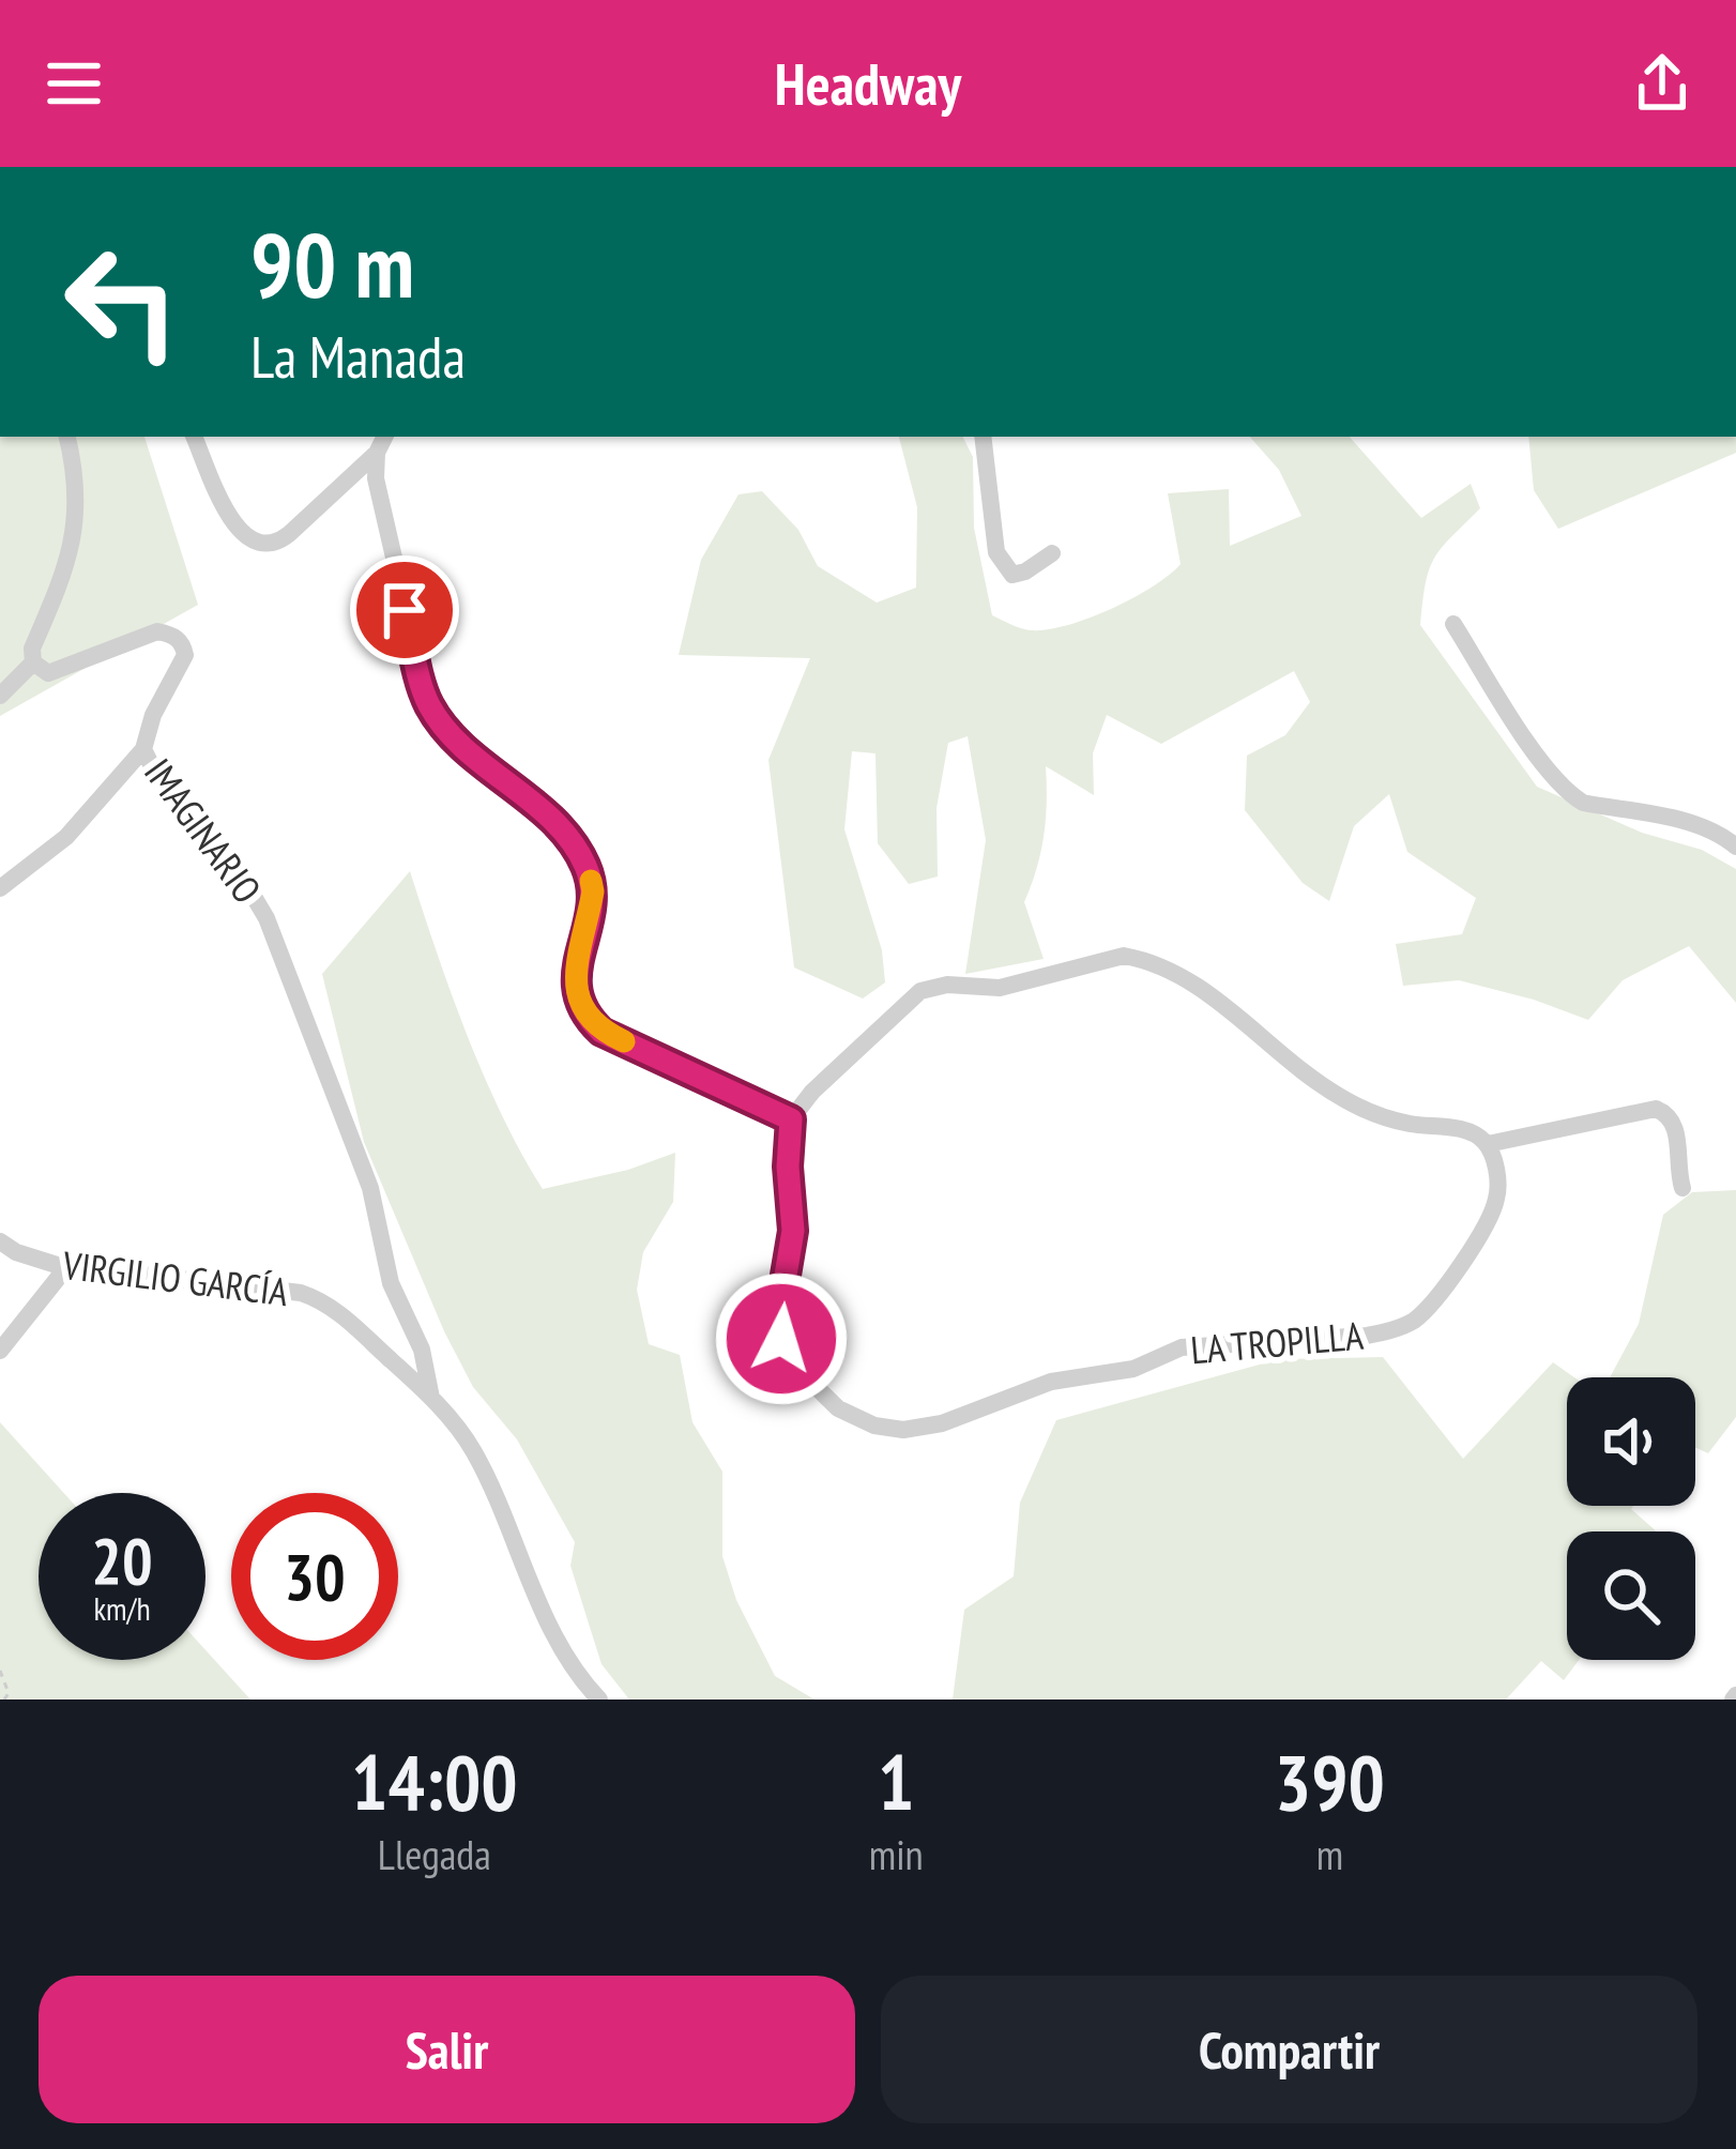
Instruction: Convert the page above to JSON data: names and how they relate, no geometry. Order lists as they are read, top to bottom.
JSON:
{
  "streets": {
    "street": ["IMAGINARIO", "VIRGILIO GARCÍA", "LA TROPILLA"]
  },
  "crossings": [
    ["IMAGINARIO", "VIRGILIO GARCÍA"]
  ],
  "page": {
    "header": "Headway",
    "turn": ["90 m", "La Manada"],
    "speed": "20 km/h",
    "limit": "30",
    "eta": [
      "14:00",
      "Llegada",
      "1",
      "min",
      "390",
      "m"
    ],
    "buttons": ["Salir", "Compartir"]
  }
}
